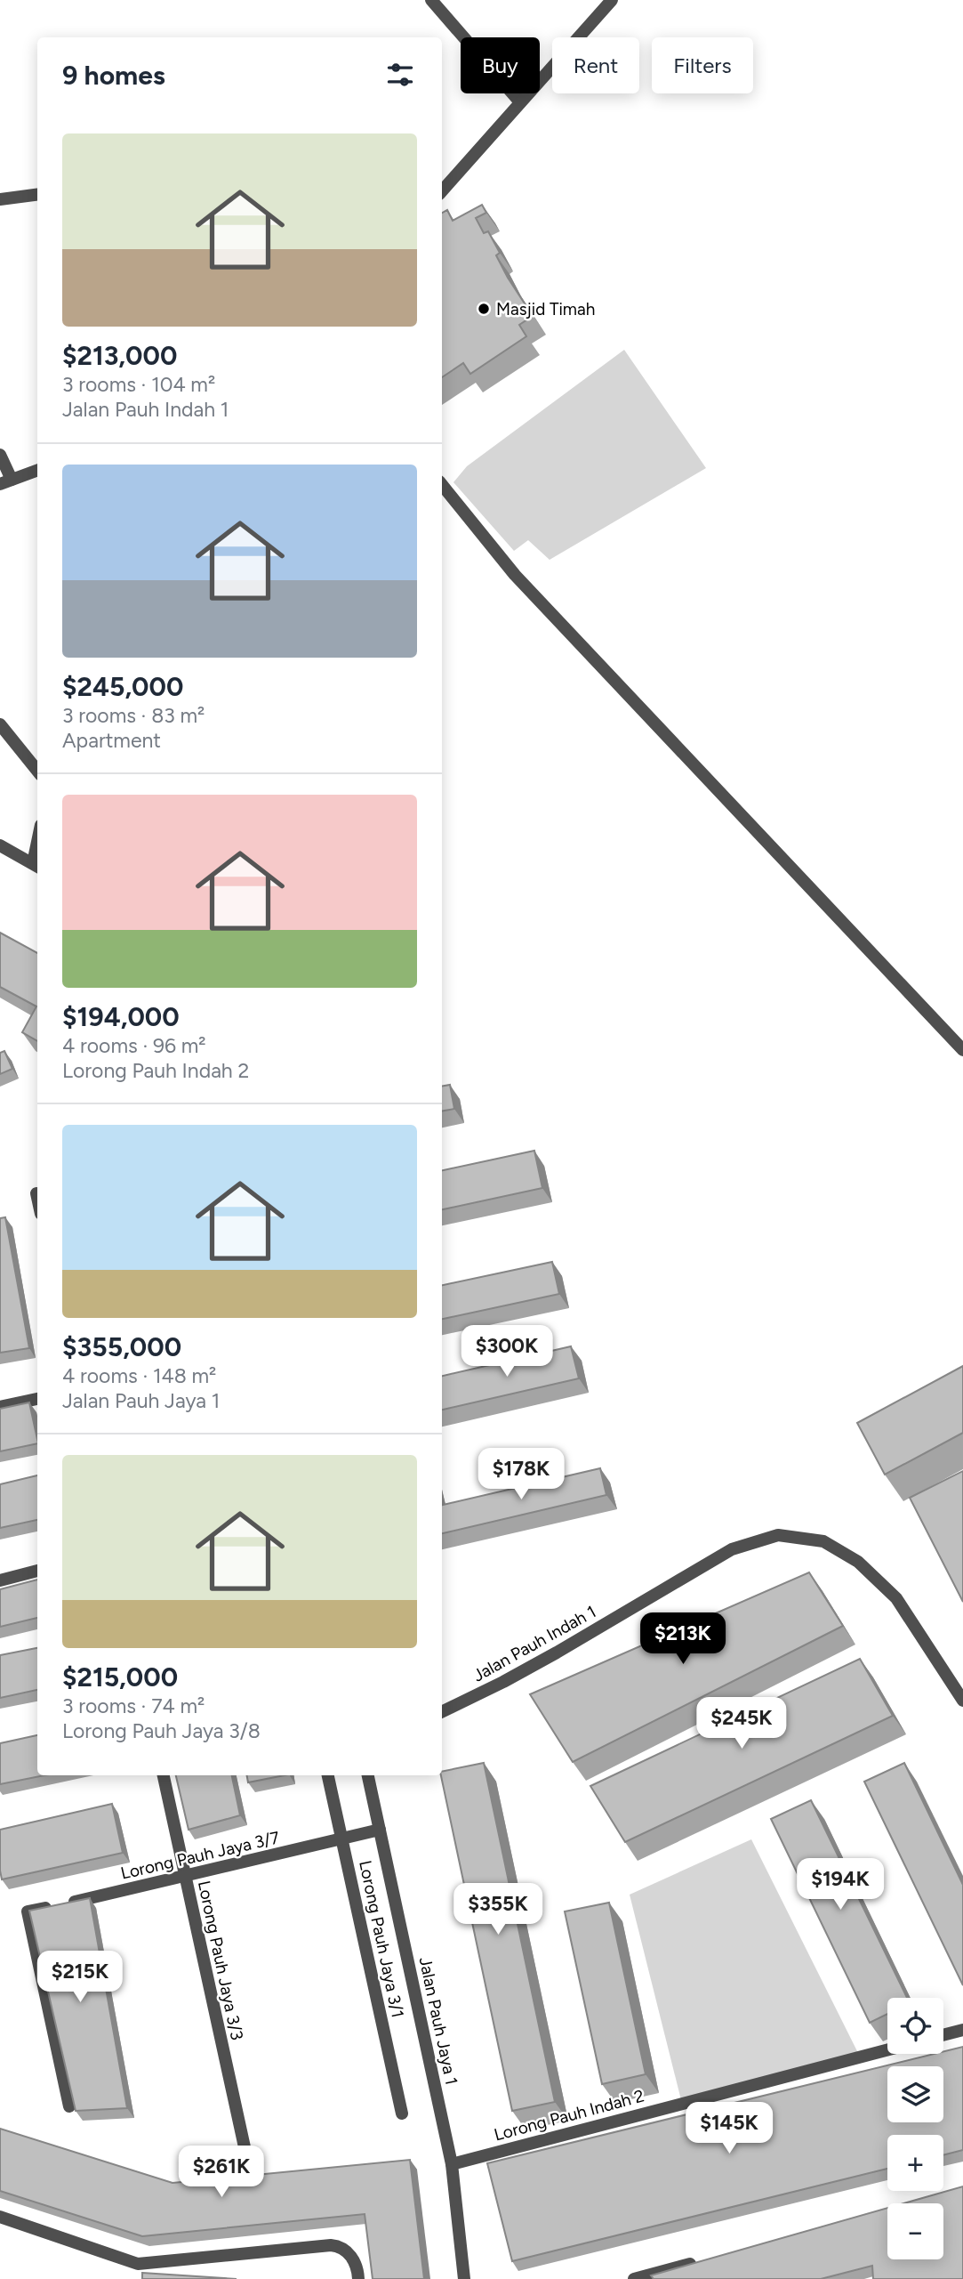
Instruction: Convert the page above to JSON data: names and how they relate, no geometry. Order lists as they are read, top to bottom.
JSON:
{
  "streets": {
    "street": [
      "Jalan Pauh Indah 1",
      "Lorong Pauh Jaya 3/7",
      "Lorong Pauh Jaya 3/1",
      "Lorong Pauh Jaya 3/3",
      "Jalan Pauh Jaya 1",
      "Lorong Pauh Indah 2"
    ]
  },
  "crossings": [
    ["Lorong Pauh Jaya 3/7", "Lorong Pauh Jaya 3/1"],
    ["Lorong Pauh Jaya 3/7", "Lorong Pauh Jaya 3/3"],
    ["Lorong Pauh Jaya 3/7", "Jalan Pauh Jaya 1"],
    ["Jalan Pauh Jaya 1", "Lorong Pauh Indah 2"]
  ],
  "places": ["Masjid Timah"],
  "page": {
    "chip": ["Buy", "Rent", "Filters"],
    "heading": "9 homes",
    "list": [
      {
        "name": "$213,000",
        "note": "3 rooms · 104 m² · Jalan Pauh Indah 1"
      },
      {
        "name": "$245,000",
        "note": "3 rooms · 83 m² · Apartment"
      },
      {
        "name": "$194,000",
        "note": "4 rooms · 96 m² · Lorong Pauh Indah 2"
      },
      {
        "name": "$355,000",
        "note": "4 rooms · 148 m² · Jalan Pauh Jaya 1"
      },
      {
        "name": "$215,000",
        "note": "3 rooms · 74 m² · Lorong Pauh Jaya 3/8"
      }
    ],
    "price": [
      "$300K",
      "$178K",
      "$213K",
      "$245K",
      "$194K",
      "$355K",
      "$215K",
      "$145K",
      "$261K"
    ],
    "map_buttons": ["+", "−"]
  }
}
